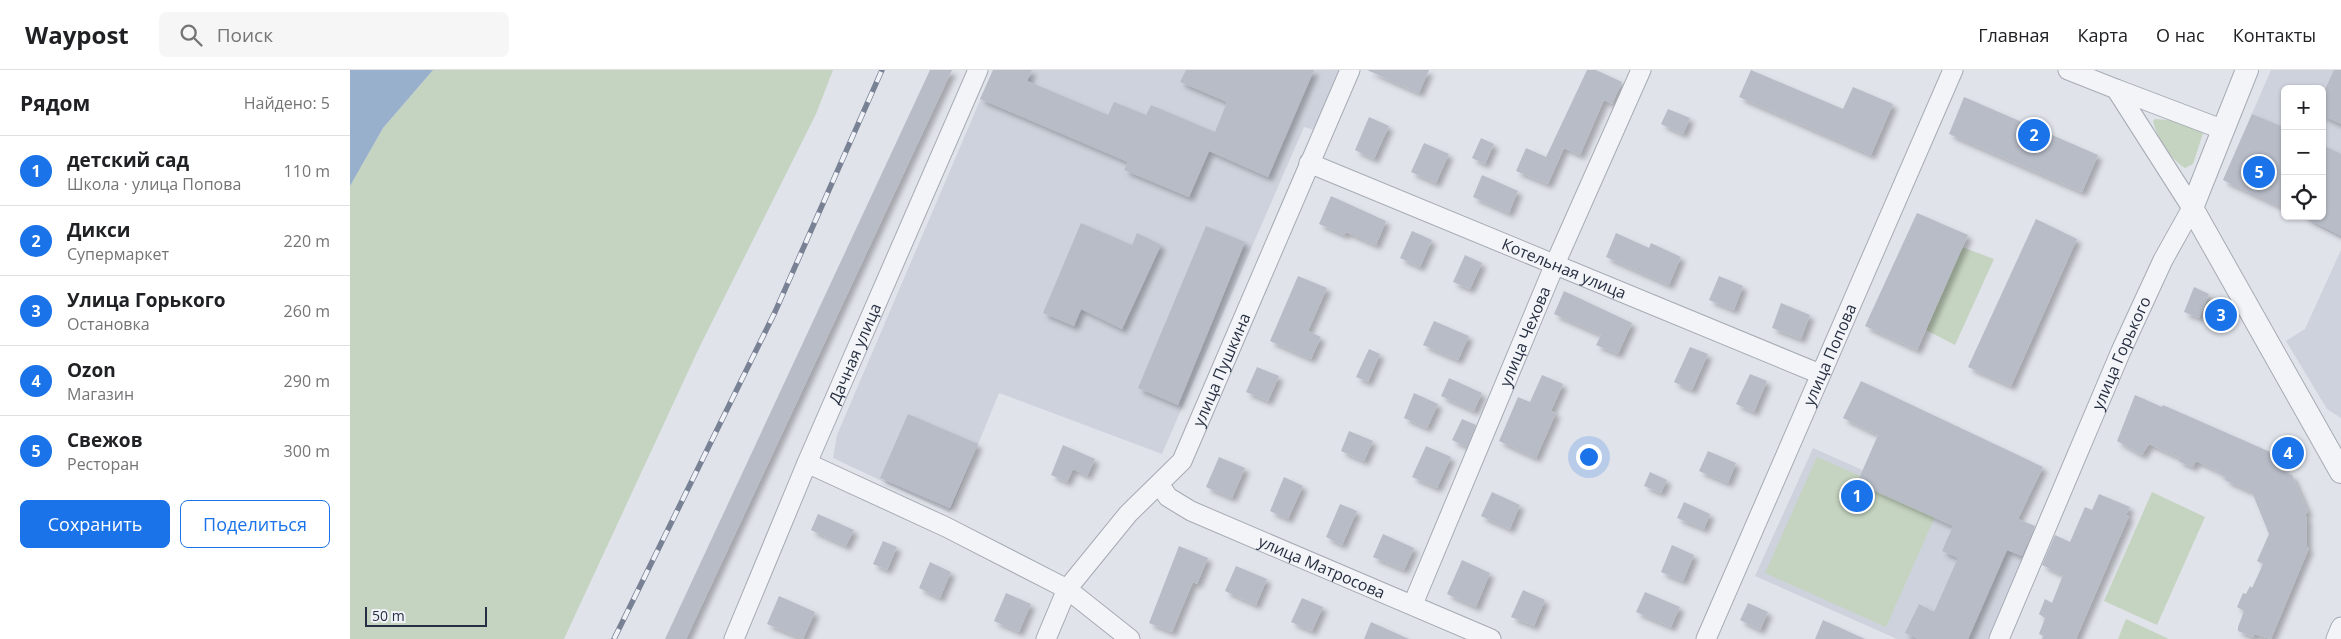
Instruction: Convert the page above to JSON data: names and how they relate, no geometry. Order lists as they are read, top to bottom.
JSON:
{
  "streets": {
    "street": [
      "Котельная улица",
      "улица Чехова",
      "улица Горького",
      "Дачная улица",
      "улица Попова",
      "улица Пушкина",
      "улица Матросова"
    ]
  },
  "crossings": [
    ["Котельная улица", "улица Чехова"],
    ["Котельная улица", "улица Попова"],
    ["Котельная улица", "улица Пушкина"],
    ["улица Чехова", "улица Матросова"],
    ["улица Пушкина", "улица Матросова"]
  ],
  "scale_bar": "50 m",
  "page": {
    "header": "Waypost",
    "search": "Поиск",
    "nav": [
      "Главная",
      "Карта",
      "О нас",
      "Контакты"
    ],
    "heading": ["Рядом", "Найдено: 5"],
    "map_buttons": ["+", "−"],
    "pins": [
      "2",
      "5",
      "3",
      "4",
      "1"
    ],
    "list": [
      {
        "mark": "1",
        "name": "детский сад",
        "note": "Школа · улица Попова",
        "value": "110 m"
      },
      {
        "mark": "2",
        "name": "Дикси",
        "note": "Супермаркет",
        "value": "220 m"
      },
      {
        "mark": "3",
        "name": "Улица Горького",
        "note": "Остановка",
        "value": "260 m"
      },
      {
        "mark": "4",
        "name": "Ozon",
        "note": "Магазин",
        "value": "290 m"
      },
      {
        "mark": "5",
        "name": "Свежов",
        "note": "Ресторан",
        "value": "300 m"
      }
    ],
    "buttons": ["Сохранить", "Поделиться"],
    "scale": "50 m"
  }
}
